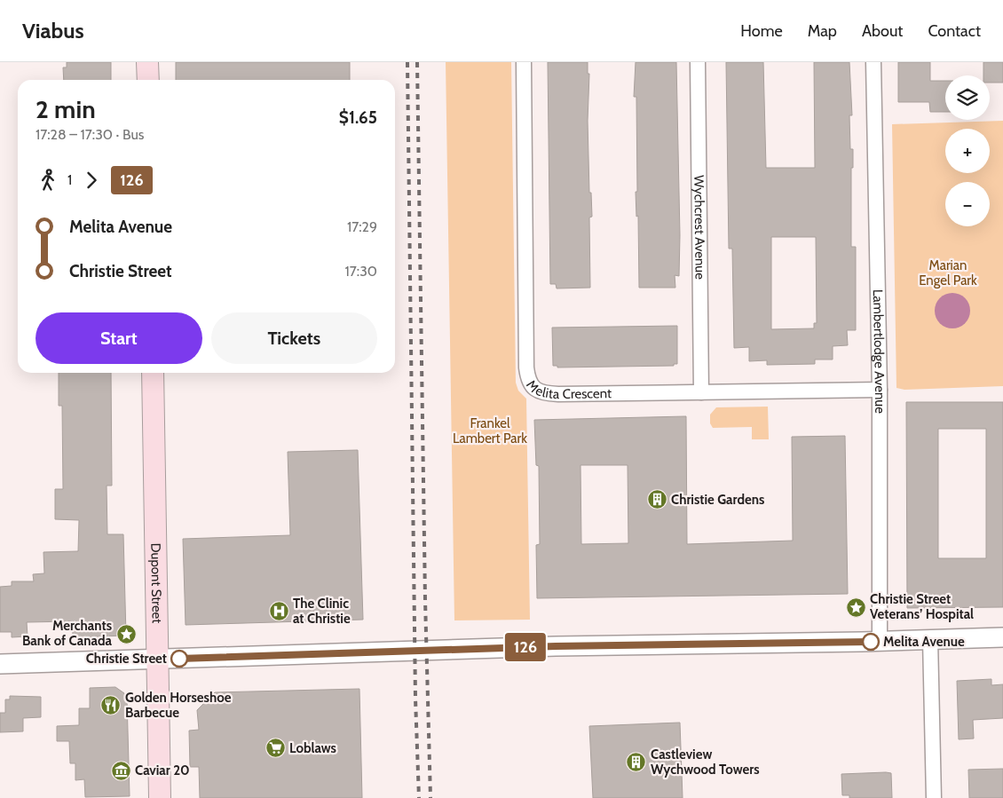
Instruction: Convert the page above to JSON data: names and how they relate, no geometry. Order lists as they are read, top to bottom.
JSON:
{
  "streets": {
    "main road": ["Dupont Street"],
    "street": ["Wychcrest Avenue", "Lambertlodge Avenue", "Melita Crescent"]
  },
  "crossings": [
    ["Wychcrest Avenue", "Melita Crescent"],
    ["Lambertlodge Avenue", "Melita Crescent"]
  ],
  "parks": ["Marian Engel Park", "Frankel Lambert Park"],
  "places": {
    "building": ["Christie Gardens", "Castleview Wychwood Towers"],
    "place": ["Christie Street Veterans’ Hospital", "Merchants Bank of Canada"],
    "hospital": ["The Clinic at Christie"],
    "other": ["Melita Avenue", "Christie Street"],
    "restaurant": ["Golden Horseshoe Barbecue"],
    "supermarket": ["Loblaws"],
    "museum": ["Caviar 20"]
  },
  "lines": ["bus line 126"],
  "page": {
    "header": "Viabus",
    "nav": [
      "Home",
      "Map",
      "About",
      "Contact"
    ],
    "on_map": "126",
    "map_buttons": ["+", "−"],
    "heading": ["2 min", "17:28 – 17:30 · Bus", "$1.65"],
    "legs": ["1", "126"],
    "list": [
      {
        "name": "Melita Avenue",
        "value": "17:29"
      },
      {
        "name": "Christie Street",
        "value": "17:30"
      }
    ],
    "buttons": ["Start", "Tickets"]
  }
}
